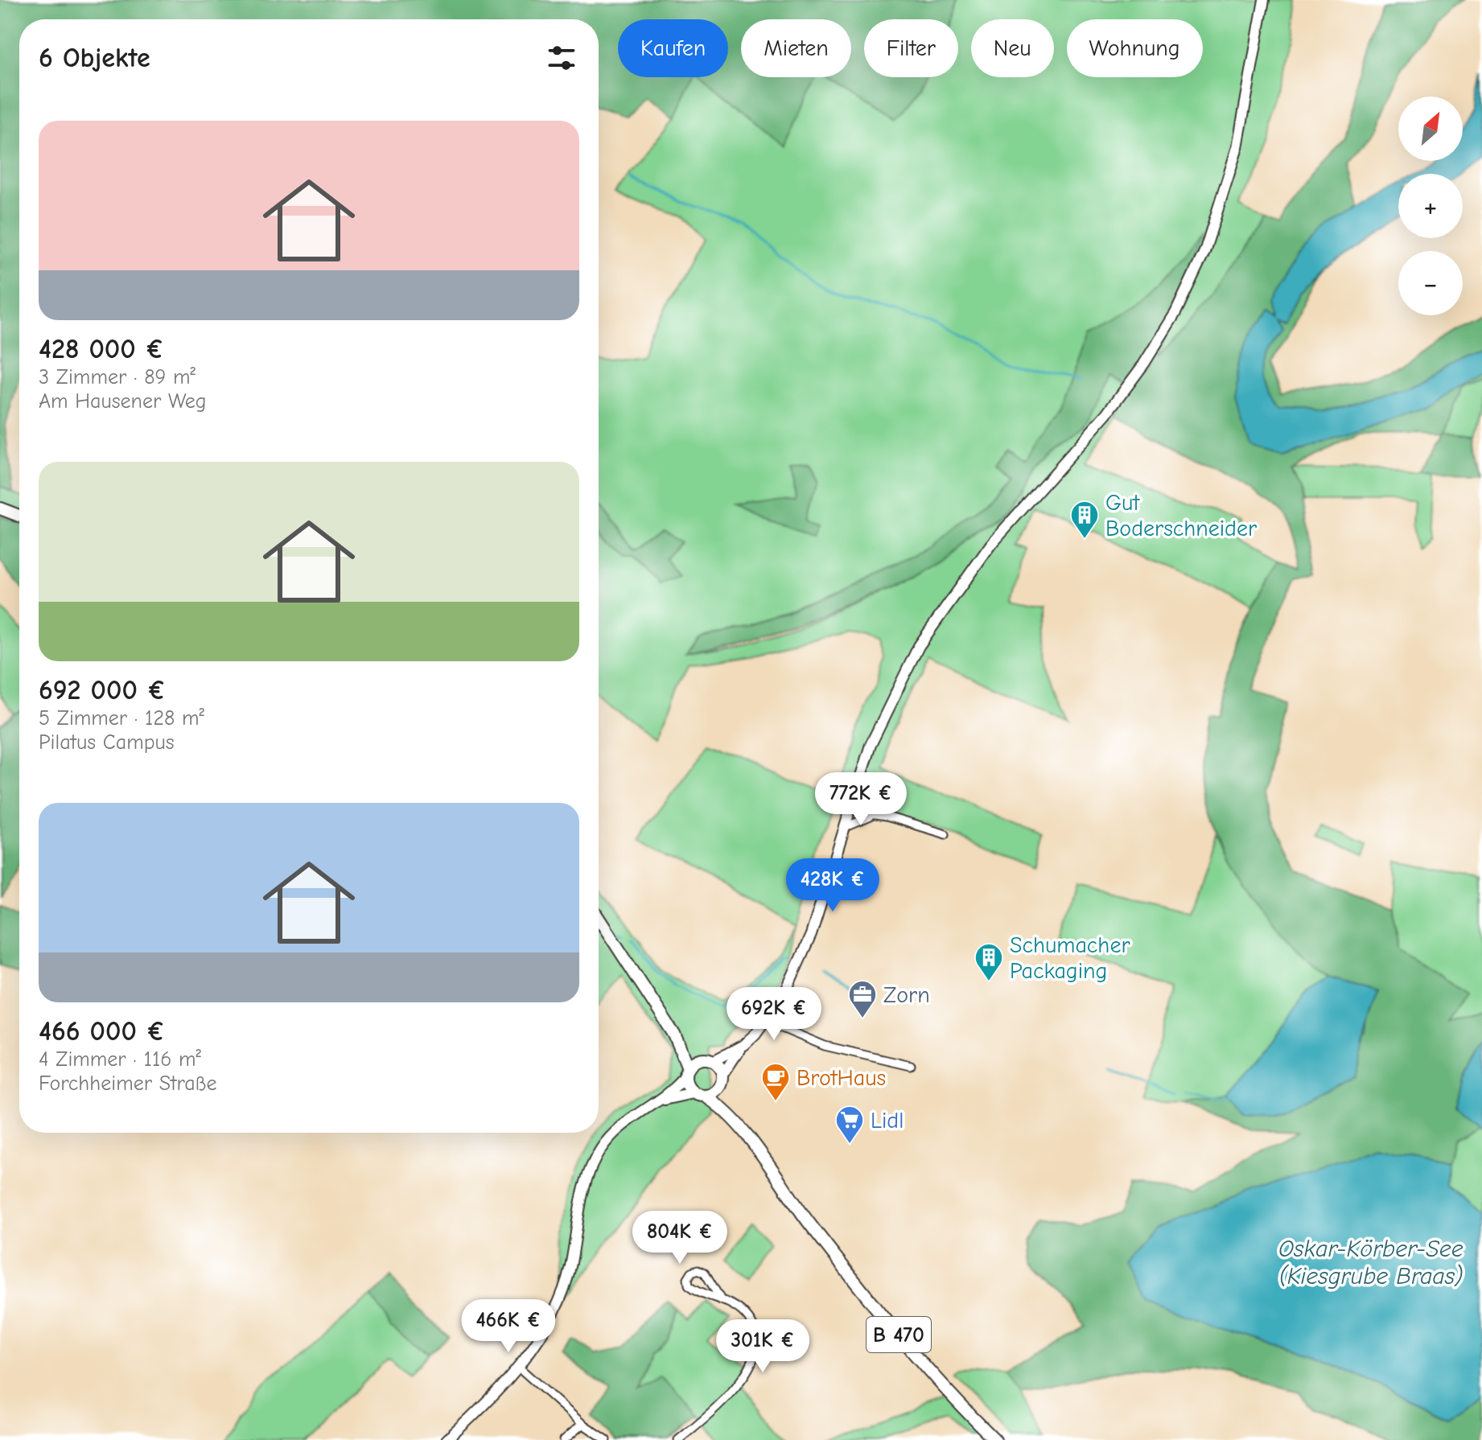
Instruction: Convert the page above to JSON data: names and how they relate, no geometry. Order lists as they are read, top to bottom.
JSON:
{
  "streets": {
    "main road": ["B 470"]
  },
  "water": ["Oskar-Körber-See (Kiesgrube Braas)"],
  "places": {
    "building": ["Gut Boderschneider", "Schumacher Packaging"],
    "office": ["Zorn"],
    "cafe": ["BrotHaus"],
    "supermarket": ["Lidl"]
  },
  "north": "top right",
  "page": {
    "chip": [
      "Kaufen",
      "Mieten",
      "Filter",
      "Neu",
      "Wohnung"
    ],
    "heading": "6 Objekte",
    "map_buttons": ["+", "−"],
    "list": [
      {
        "name": "428 000 €",
        "note": "3 Zimmer · 89 m² · Am Hausener Weg"
      },
      {
        "name": "692 000 €",
        "note": "5 Zimmer · 128 m² · Pilatus Campus"
      },
      {
        "name": "466 000 €",
        "note": "4 Zimmer · 116 m² · Forchheimer Straße"
      }
    ],
    "price": [
      "772K €",
      "428K €",
      "692K €",
      "804K €",
      "466K €",
      "301K €"
    ]
  }
}
